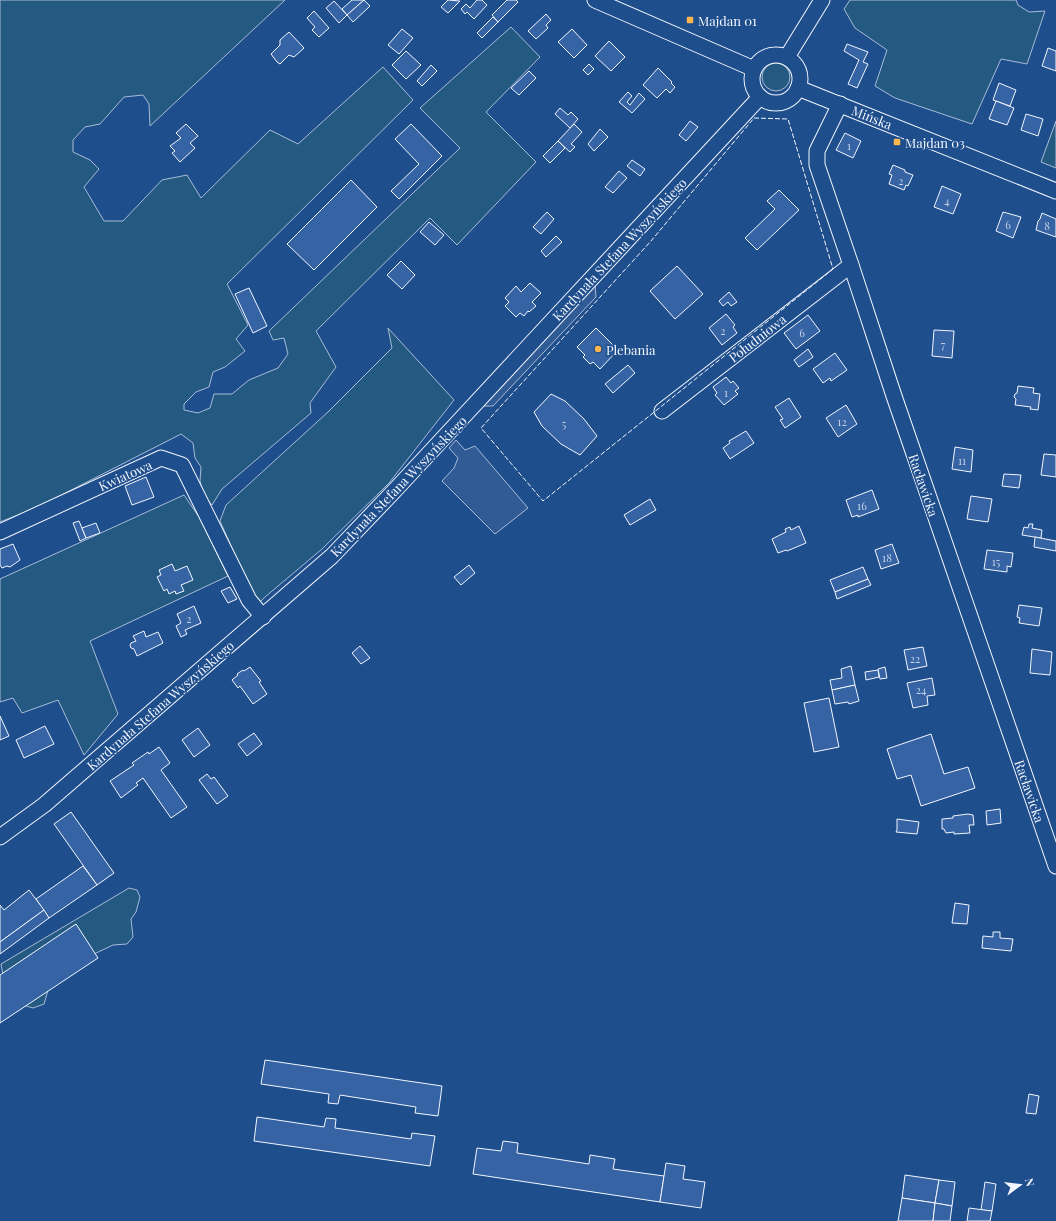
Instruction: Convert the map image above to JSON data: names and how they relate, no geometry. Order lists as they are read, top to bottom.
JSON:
{
  "streets": {
    "street": [
      "Mińska",
      "Kardynała Stefana Wyszyńskiego",
      "Południowa",
      "Kwiatowa",
      "Racławicka"
    ]
  },
  "crossings": [
    ["Mińska", "Kardynała Stefana Wyszyńskiego"],
    ["Mińska", "Racławicka"],
    ["Kardynała Stefana Wyszyńskiego", "Kwiatowa"],
    ["Południowa", "Racławicka"]
  ],
  "places": {
    "transit": ["Majdan 01", "Majdan 03"],
    "other": ["Plebania"]
  },
  "house_numbers": [
    "1",
    "2",
    "4",
    "6",
    "8",
    "2",
    "6",
    "7",
    "1",
    "12",
    "5",
    "11",
    "16",
    "18",
    "15",
    "2",
    "22",
    "24"
  ],
  "north": "right"
}
